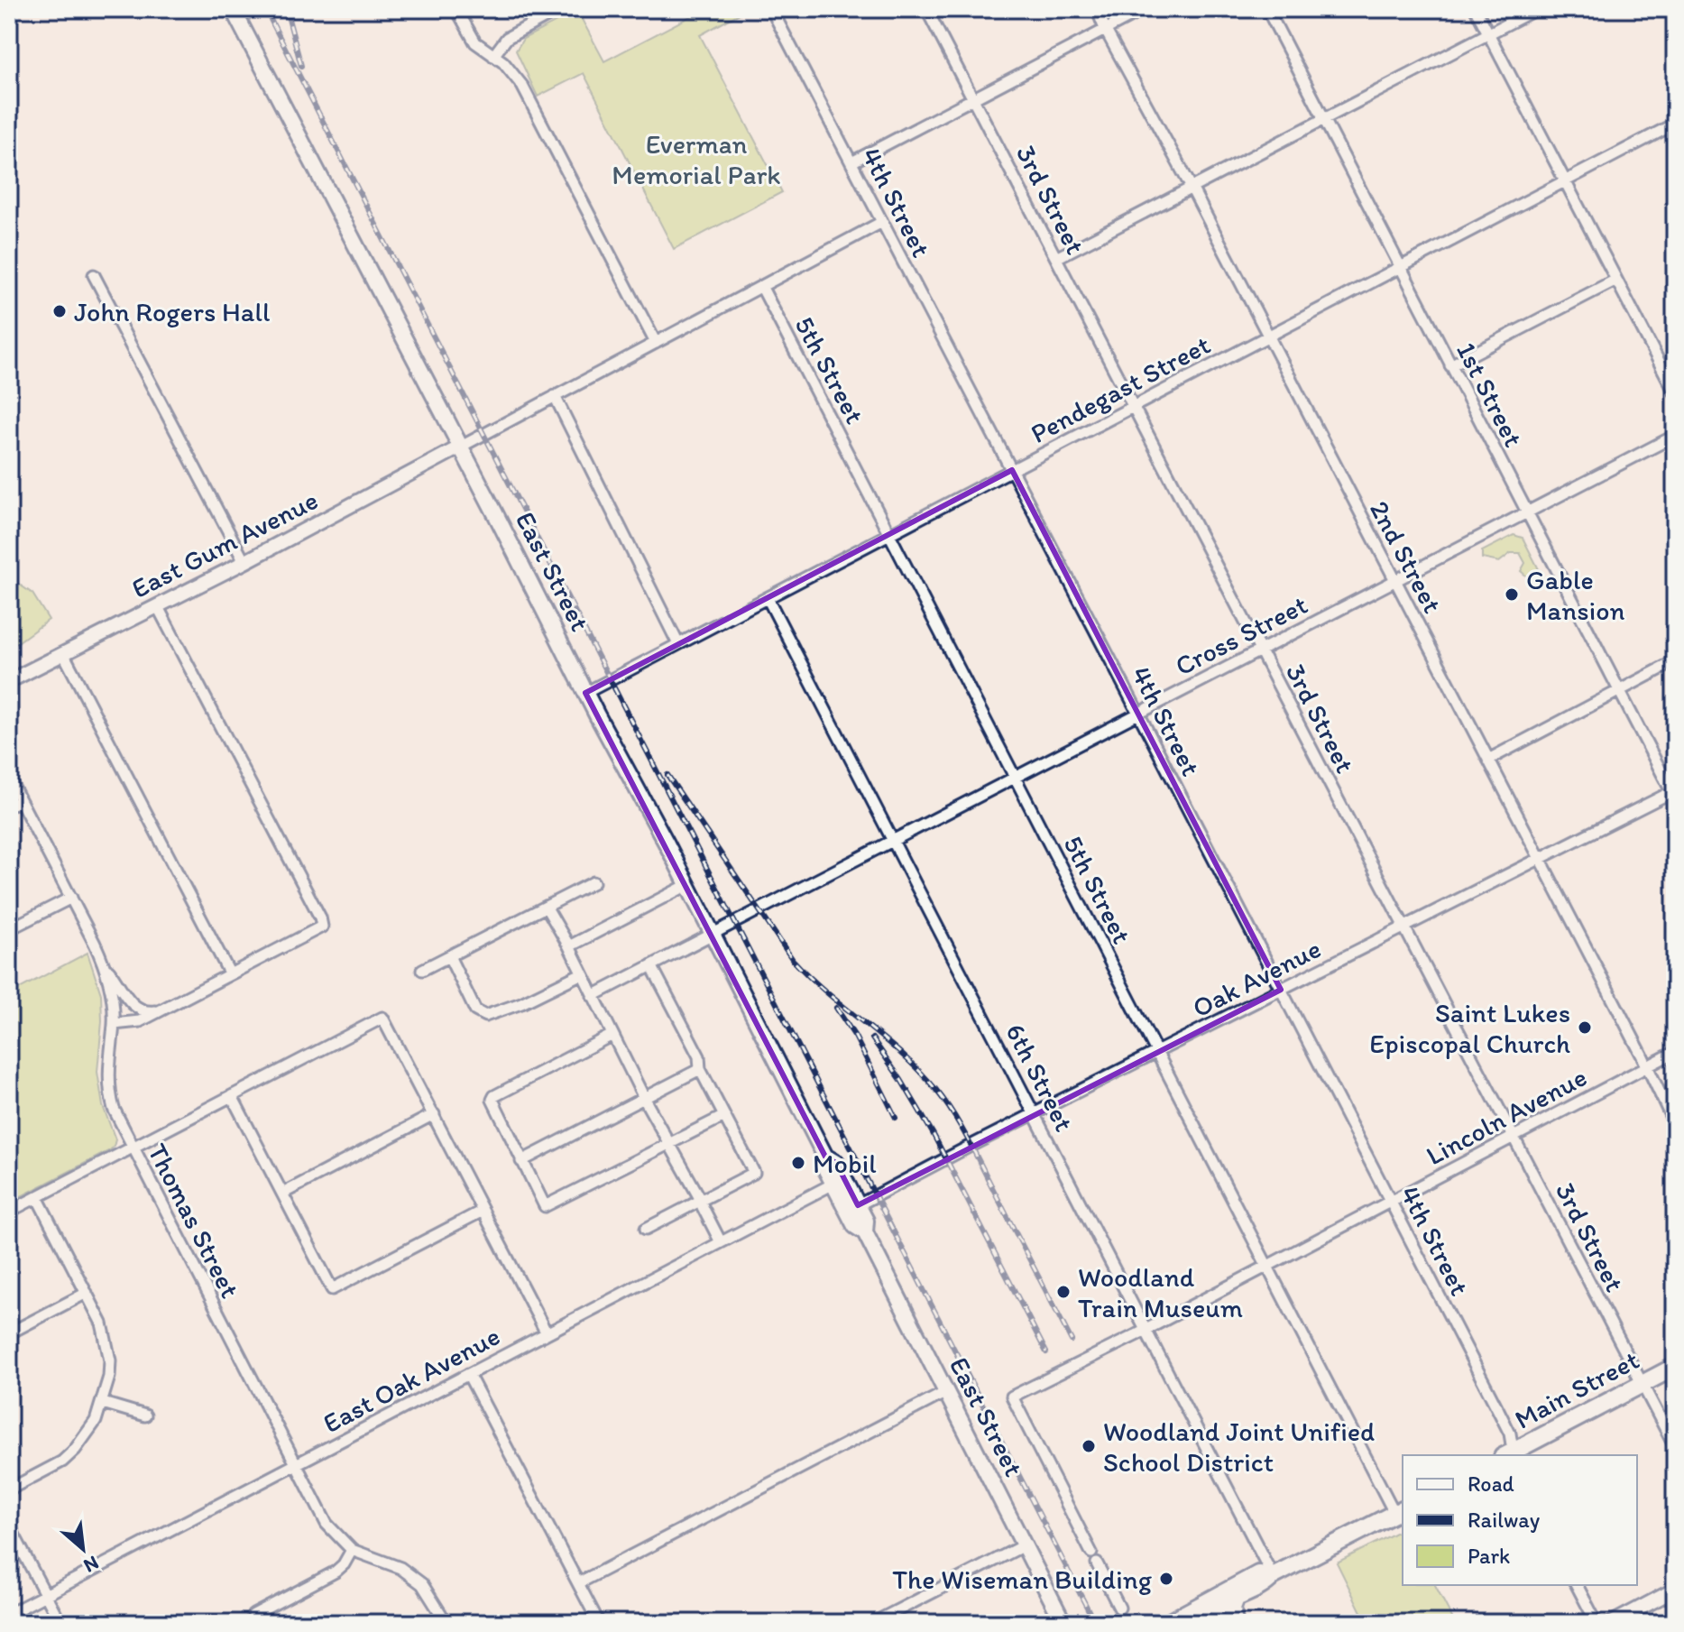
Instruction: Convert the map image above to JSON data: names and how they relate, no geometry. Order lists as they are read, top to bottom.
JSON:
{
  "streets": {
    "main road": ["East Street", "Main Street"],
    "street": [
      "3rd Street",
      "4th Street",
      "5th Street",
      "Pendegast Street",
      "1st Street",
      "East Gum Avenue",
      "2nd Street",
      "Cross Street",
      "Oak Avenue",
      "6th Street",
      "Lincoln Avenue",
      "Thomas Street",
      "East Oak Avenue"
    ]
  },
  "crossings": [
    ["3rd Street", "Pendegast Street"],
    ["3rd Street", "Cross Street"],
    ["3rd Street", "Oak Avenue"],
    ["3rd Street", "Lincoln Avenue"],
    ["3rd Street", "Main Street"],
    ["4th Street", "Pendegast Street"],
    ["4th Street", "Cross Street"],
    ["4th Street", "Oak Avenue"],
    ["4th Street", "Lincoln Avenue"],
    ["4th Street", "Main Street"],
    ["5th Street", "Pendegast Street"],
    ["5th Street", "Cross Street"],
    ["5th Street", "Oak Avenue"],
    ["5th Street", "Lincoln Avenue"],
    ["Pendegast Street", "1st Street"],
    ["Pendegast Street", "2nd Street"],
    ["Pendegast Street", "East Street"],
    ["Pendegast Street", "6th Street"],
    ["1st Street", "Cross Street"],
    ["1st Street", "Oak Avenue"],
    ["East Gum Avenue", "East Street"],
    ["2nd Street", "Cross Street"],
    ["2nd Street", "Oak Avenue"],
    ["2nd Street", "Lincoln Avenue"],
    ["East Street", "Cross Street"],
    ["East Street", "Oak Avenue"],
    ["East Street", "East Oak Avenue"],
    ["Cross Street", "6th Street"],
    ["Oak Avenue", "6th Street"],
    ["6th Street", "Lincoln Avenue"],
    ["Thomas Street", "East Oak Avenue"]
  ],
  "parks": ["Everman Memorial Park"],
  "places": [
    "John Rogers Hall",
    "Gable Mansion",
    "Saint Lukes Episcopal Church",
    "Mobil",
    "Woodland Train Museum",
    "Woodland Joint Unified School District",
    "The Wiseman Building"
  ],
  "legend": ["Road", "Railway", "Park"],
  "north": "bottom right"
}
